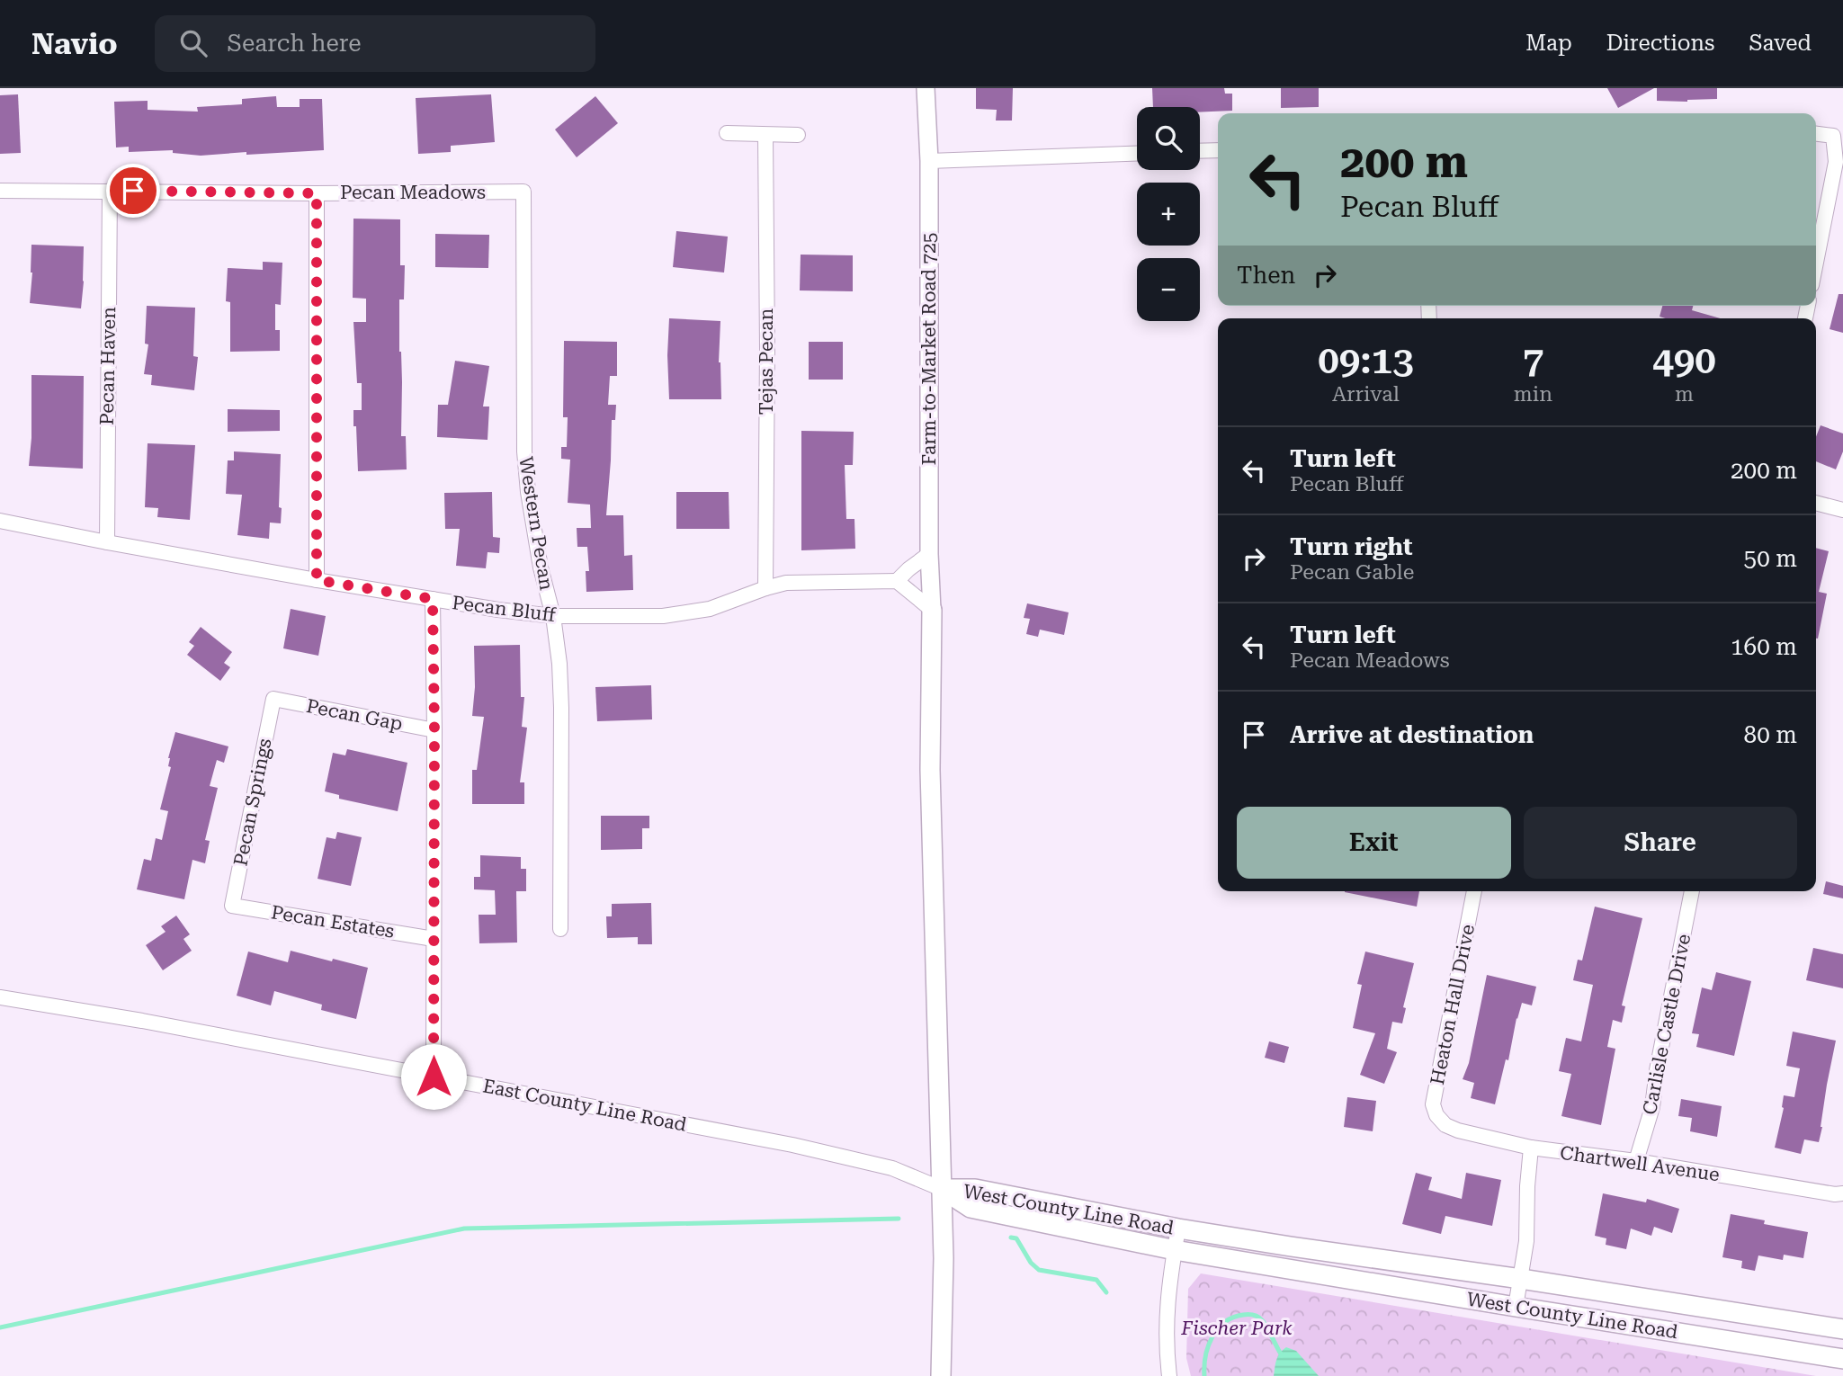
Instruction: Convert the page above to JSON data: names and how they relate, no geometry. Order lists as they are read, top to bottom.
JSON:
{
  "streets": {
    "main road": ["West County Line Road"],
    "street": [
      "Pecan Meadows",
      "Farm-to-Market Road 725",
      "Tejas Pecan",
      "Pecan Haven",
      "Western Pecan",
      "Pecan Bluff",
      "Pecan Gap",
      "Pecan Springs",
      "Pecan Estates",
      "Heaton Hall Drive",
      "Carlisle Castle Drive",
      "East County Line Road",
      "Chartwell Avenue"
    ]
  },
  "crossings": [
    ["Pecan Meadows", "Pecan Haven"],
    ["Pecan Meadows", "Western Pecan"],
    ["Tejas Pecan", "Pecan Bluff"],
    ["Pecan Haven", "Pecan Bluff"],
    ["Western Pecan", "Pecan Bluff"],
    ["Pecan Gap", "Pecan Springs"],
    ["Pecan Springs", "Pecan Estates"],
    ["Heaton Hall Drive", "Chartwell Avenue"],
    ["Carlisle Castle Drive", "Chartwell Avenue"],
    ["East County Line Road", "West County Line Road"]
  ],
  "parks": ["Fischer Park"],
  "page": {
    "header": "Navio",
    "search": "Search here",
    "nav": ["Map", "Directions", "Saved"],
    "map_buttons": ["+", "−"],
    "turn": ["200 m", "Pecan Bluff"],
    "then": "Then",
    "eta": [
      "09:13",
      "Arrival",
      "7",
      "min",
      "490",
      "m"
    ],
    "list": [
      {
        "name": "Turn left",
        "note": "Pecan Bluff",
        "value": "200 m"
      },
      {
        "name": "Turn right",
        "note": "Pecan Gable",
        "value": "50 m"
      },
      {
        "name": "Turn left",
        "note": "Pecan Meadows",
        "value": "160 m"
      },
      {
        "name": "Arrive at destination",
        "value": "80 m"
      }
    ],
    "buttons": ["Exit", "Share"]
  }
}
